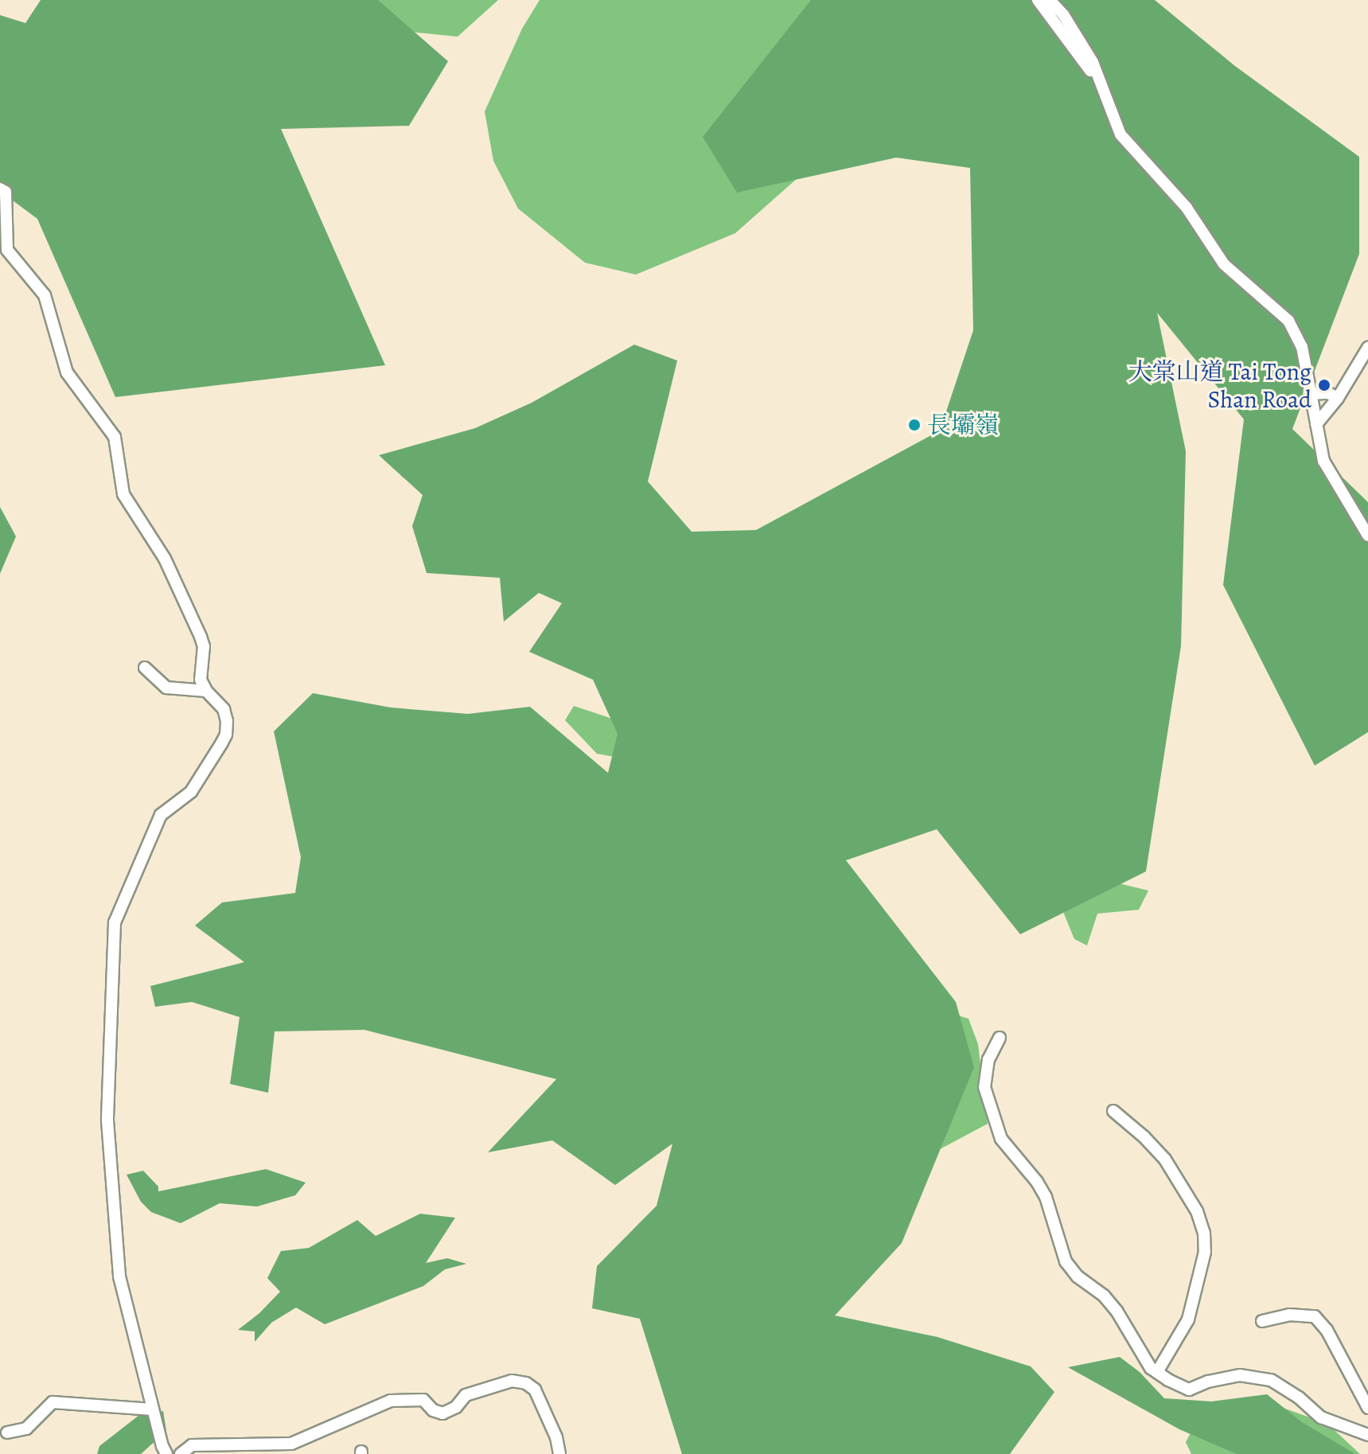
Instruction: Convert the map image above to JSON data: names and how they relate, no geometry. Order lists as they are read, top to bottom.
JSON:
{
  "places": ["大棠山道 Tai Tong Shan Road", "長壩嶺"]
}
